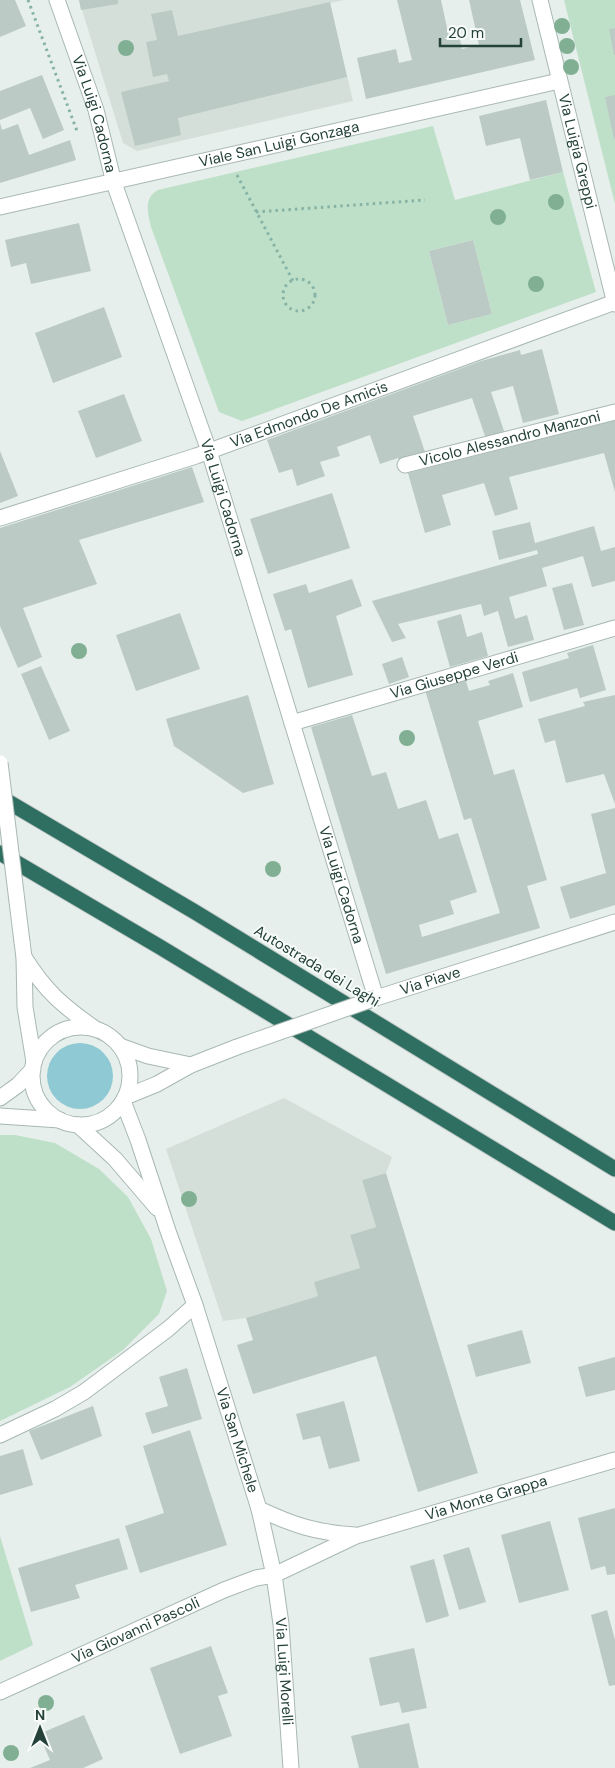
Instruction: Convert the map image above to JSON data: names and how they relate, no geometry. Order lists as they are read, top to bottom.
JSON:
{
  "streets": {
    "highway": ["Autostrada dei Laghi"],
    "street": [
      "Via Luigi Cadorna",
      "Viale San Luigi Gonzaga",
      "Via Luigia Greppi",
      "Via Edmondo De Amicis",
      "Vicolo Alessandro Manzoni",
      "Via Giuseppe Verdi",
      "Via Piave",
      "Via San Michele",
      "Via Monte Grappa",
      "Via Giovanni Pascoli",
      "Via Luigi Morelli"
    ]
  },
  "crossings": [
    ["Via Luigi Cadorna", "Viale San Luigi Gonzaga"],
    ["Via Luigi Cadorna", "Via Edmondo De Amicis"],
    ["Via Luigi Cadorna", "Via Giuseppe Verdi"],
    ["Via Luigi Cadorna", "Via Piave"],
    ["Viale San Luigi Gonzaga", "Via Luigia Greppi"],
    ["Via Luigia Greppi", "Via Edmondo De Amicis"],
    ["Via Piave", "Via San Michele"],
    ["Via San Michele", "Via Monte Grappa"],
    ["Via San Michele", "Via Giovanni Pascoli"],
    ["Via San Michele", "Via Luigi Morelli"],
    ["Via Monte Grappa", "Via Giovanni Pascoli"],
    ["Via Monte Grappa", "Via Luigi Morelli"],
    ["Via Giovanni Pascoli", "Via Luigi Morelli"]
  ],
  "scale_bar": "20 m",
  "north": "top"
}
